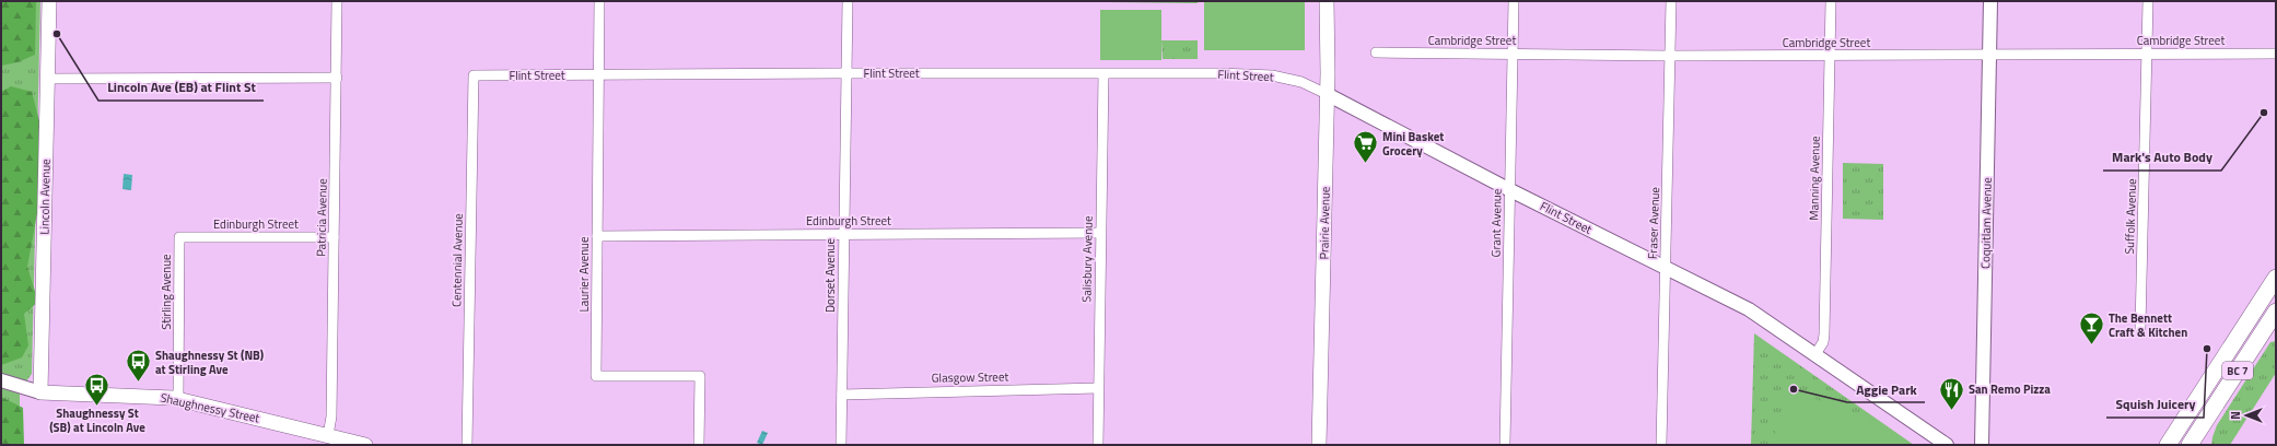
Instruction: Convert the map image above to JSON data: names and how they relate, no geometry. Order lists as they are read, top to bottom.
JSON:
{
  "streets": {
    "main road": [
      "Lincoln Avenue",
      "Prairie Avenue",
      "BC 7",
      "Shaughnessy Street"
    ],
    "street": [
      "Cambridge Street",
      "Flint Street",
      "Manning Avenue",
      "Suffolk Avenue",
      "Patricia Avenue",
      "Edinburgh Street",
      "Grant Avenue",
      "Fraser Avenue",
      "Coquitlam Avenue",
      "Salisbury Avenue",
      "Centennial Avenue",
      "Laurier Avenue",
      "Dorset Avenue",
      "Stirling Avenue",
      "Glasgow Street"
    ]
  },
  "crossings": [
    ["Cambridge Street", "Manning Avenue"],
    ["Cambridge Street", "Suffolk Avenue"],
    ["Cambridge Street", "Grant Avenue"],
    ["Cambridge Street", "Fraser Avenue"],
    ["Cambridge Street", "Coquitlam Avenue"],
    ["Flint Street", "Manning Avenue"],
    ["Flint Street", "Prairie Avenue"],
    ["Flint Street", "Grant Avenue"],
    ["Flint Street", "Fraser Avenue"],
    ["Flint Street", "Salisbury Avenue"],
    ["Flint Street", "Centennial Avenue"],
    ["Flint Street", "Laurier Avenue"],
    ["Flint Street", "Dorset Avenue"],
    ["Lincoln Avenue", "Shaughnessy Street"],
    ["Patricia Avenue", "Edinburgh Street"],
    ["Patricia Avenue", "Shaughnessy Street"],
    ["Edinburgh Street", "Salisbury Avenue"],
    ["Edinburgh Street", "Laurier Avenue"],
    ["Edinburgh Street", "Dorset Avenue"],
    ["Edinburgh Street", "Stirling Avenue"],
    ["Salisbury Avenue", "Glasgow Street"],
    ["Dorset Avenue", "Glasgow Street"],
    ["Stirling Avenue", "Shaughnessy Street"]
  ],
  "places": {
    "other": [
      "Lincoln Ave (EB) at Flint St",
      "Mark's Auto Body",
      "Squish Juicery",
      "Aggie Park"
    ],
    "supermarket": ["Mini Basket Grocery"],
    "bar": ["The Bennett Craft & Kitchen"],
    "bus stop": ["Shaughnessy St (NB) at Stirling Ave", "Shaughnessy St (SB) at Lincoln Ave"],
    "restaurant": ["San Remo Pizza"]
  },
  "north": "left"
}
